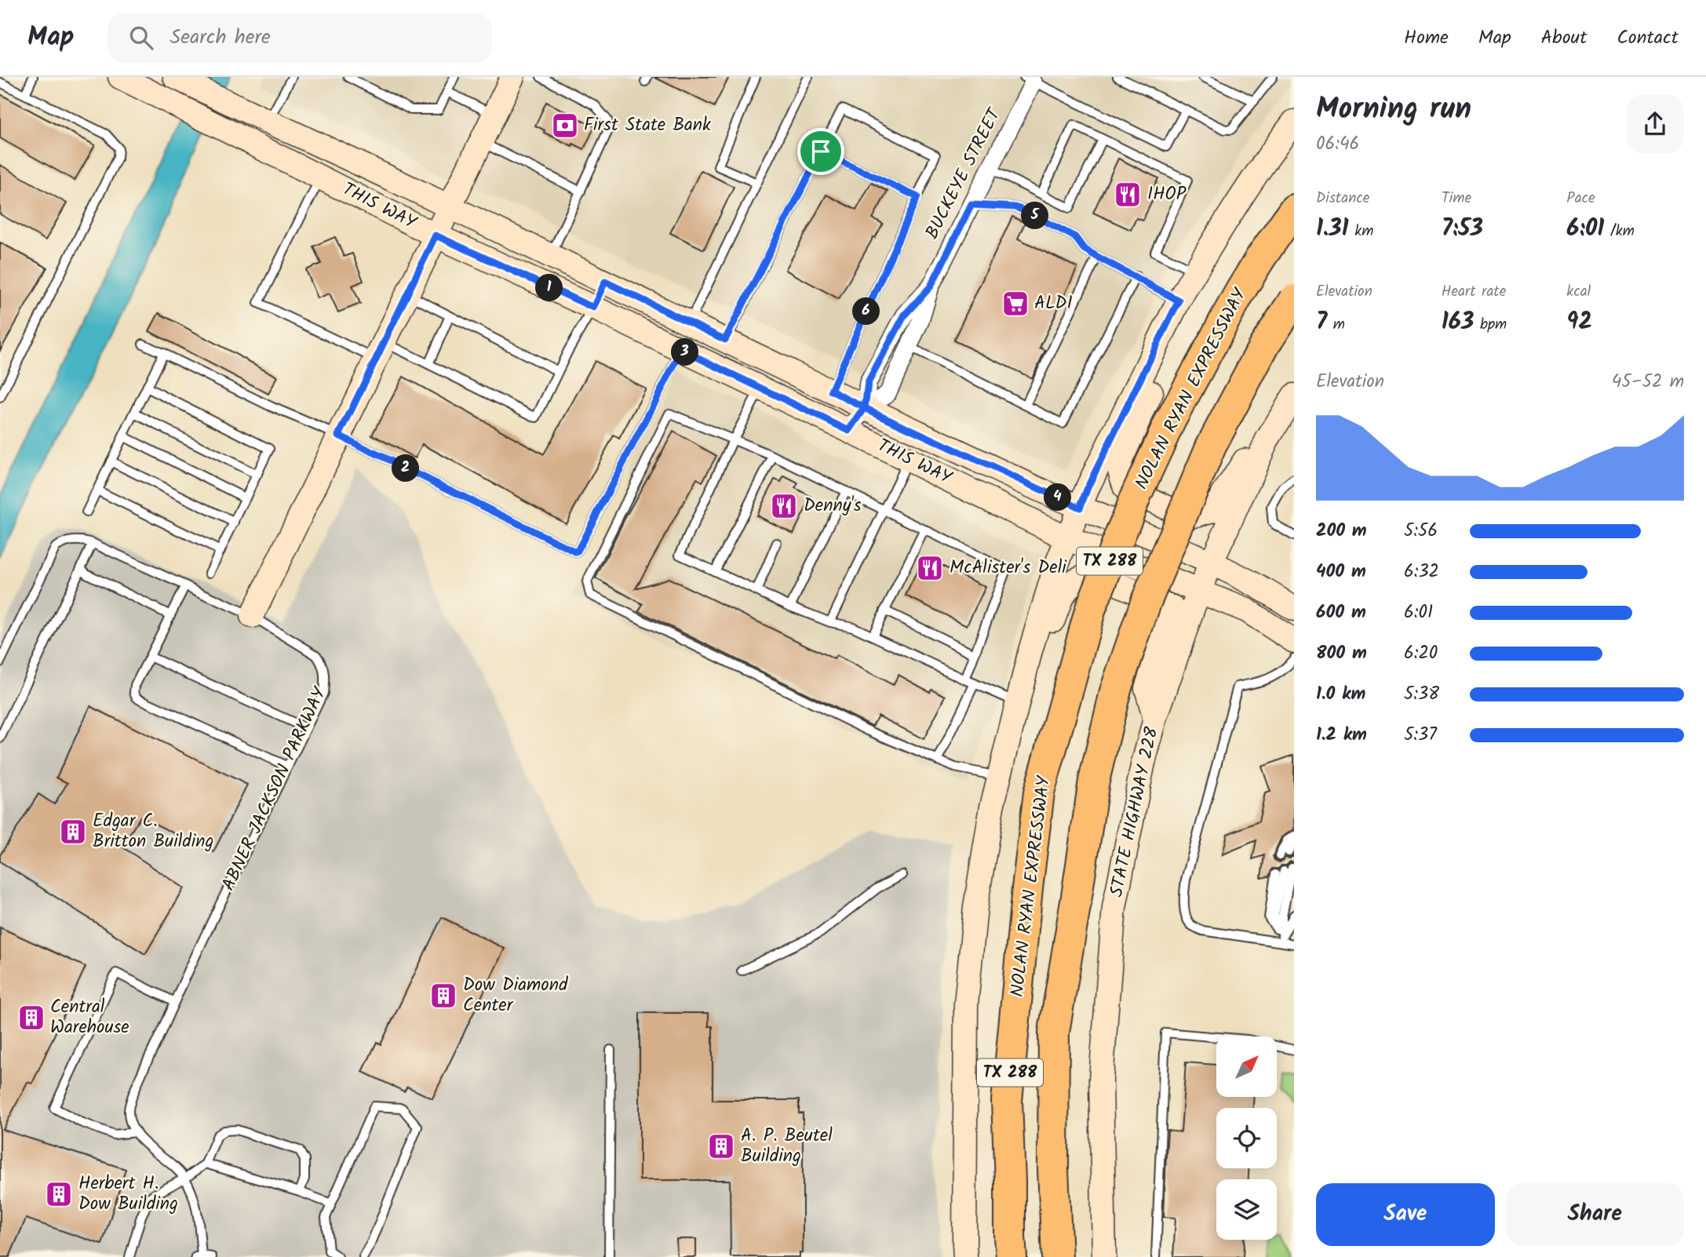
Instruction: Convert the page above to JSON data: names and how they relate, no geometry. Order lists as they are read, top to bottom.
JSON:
{
  "streets": {
    "highway": ["NOLAN RYAN EXPRESSWAY", "TX 288"],
    "main road": ["THIS WAY", "STATE HIGHWAY 228"],
    "street": ["BUCKEYE STREET"],
    "lane": ["ABNER JACKSON PARKWAY"]
  },
  "crossings": [
    ["BUCKEYE STREET", "THIS WAY"],
    ["THIS WAY", "STATE HIGHWAY 228"]
  ],
  "places": {
    "bank": ["First State Bank"],
    "restaurant": ["IHOP", "Denny's", "McAlister's Deli"],
    "supermarket": ["ALDI"],
    "building": [
      "Edgar C. Britton Building",
      "Dow Diamond Center",
      "Central Warehouse",
      "A. P. Beutel Building",
      "Herbert H. Dow Building"
    ]
  },
  "north": "top right",
  "page": {
    "header": "Map",
    "search": "Search here",
    "nav": [
      "Home",
      "Map",
      "About",
      "Contact"
    ],
    "heading": ["Morning run", "06:46"],
    "stats": [
      ["Distance", "1.31 km"],
      ["Time", "7:53"],
      ["Pace", "6:01 /km"],
      ["Elevation", "7 m"],
      ["Heart rate", "163 bpm"],
      ["kcal", "92"]
    ],
    "pins": [
      "5",
      "1",
      "6",
      "3",
      "2",
      "4"
    ],
    "chart": ["Elevation", "45–52 m"],
    "list": [
      {
        "name": "200 m",
        "note": "5:56"
      },
      {
        "name": "400 m",
        "note": "6:32"
      },
      {
        "name": "600 m",
        "note": "6:01"
      },
      {
        "name": "800 m",
        "note": "6:20"
      },
      {
        "name": "1.0 km",
        "note": "5:38"
      },
      {
        "name": "1.2 km",
        "note": "5:37"
      }
    ],
    "buttons": ["Save", "Share"]
  }
}
